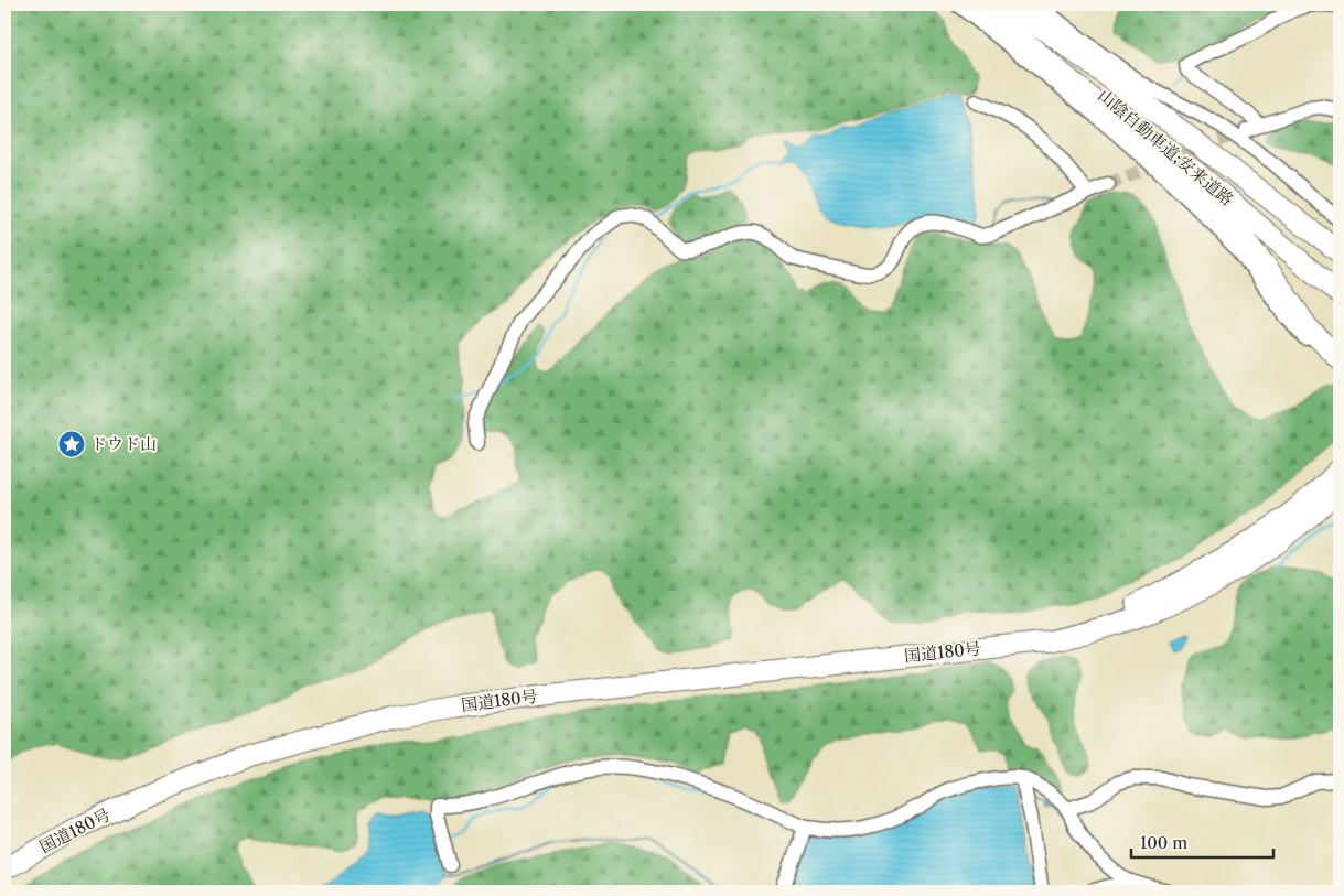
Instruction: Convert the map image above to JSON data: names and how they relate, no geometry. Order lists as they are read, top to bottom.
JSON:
{
  "streets": {
    "highway": ["山陰自動車道;安来道路", "国道180号"]
  },
  "places": {
    "place": ["ドウド山"]
  },
  "scale_bar": "100 m"
}
